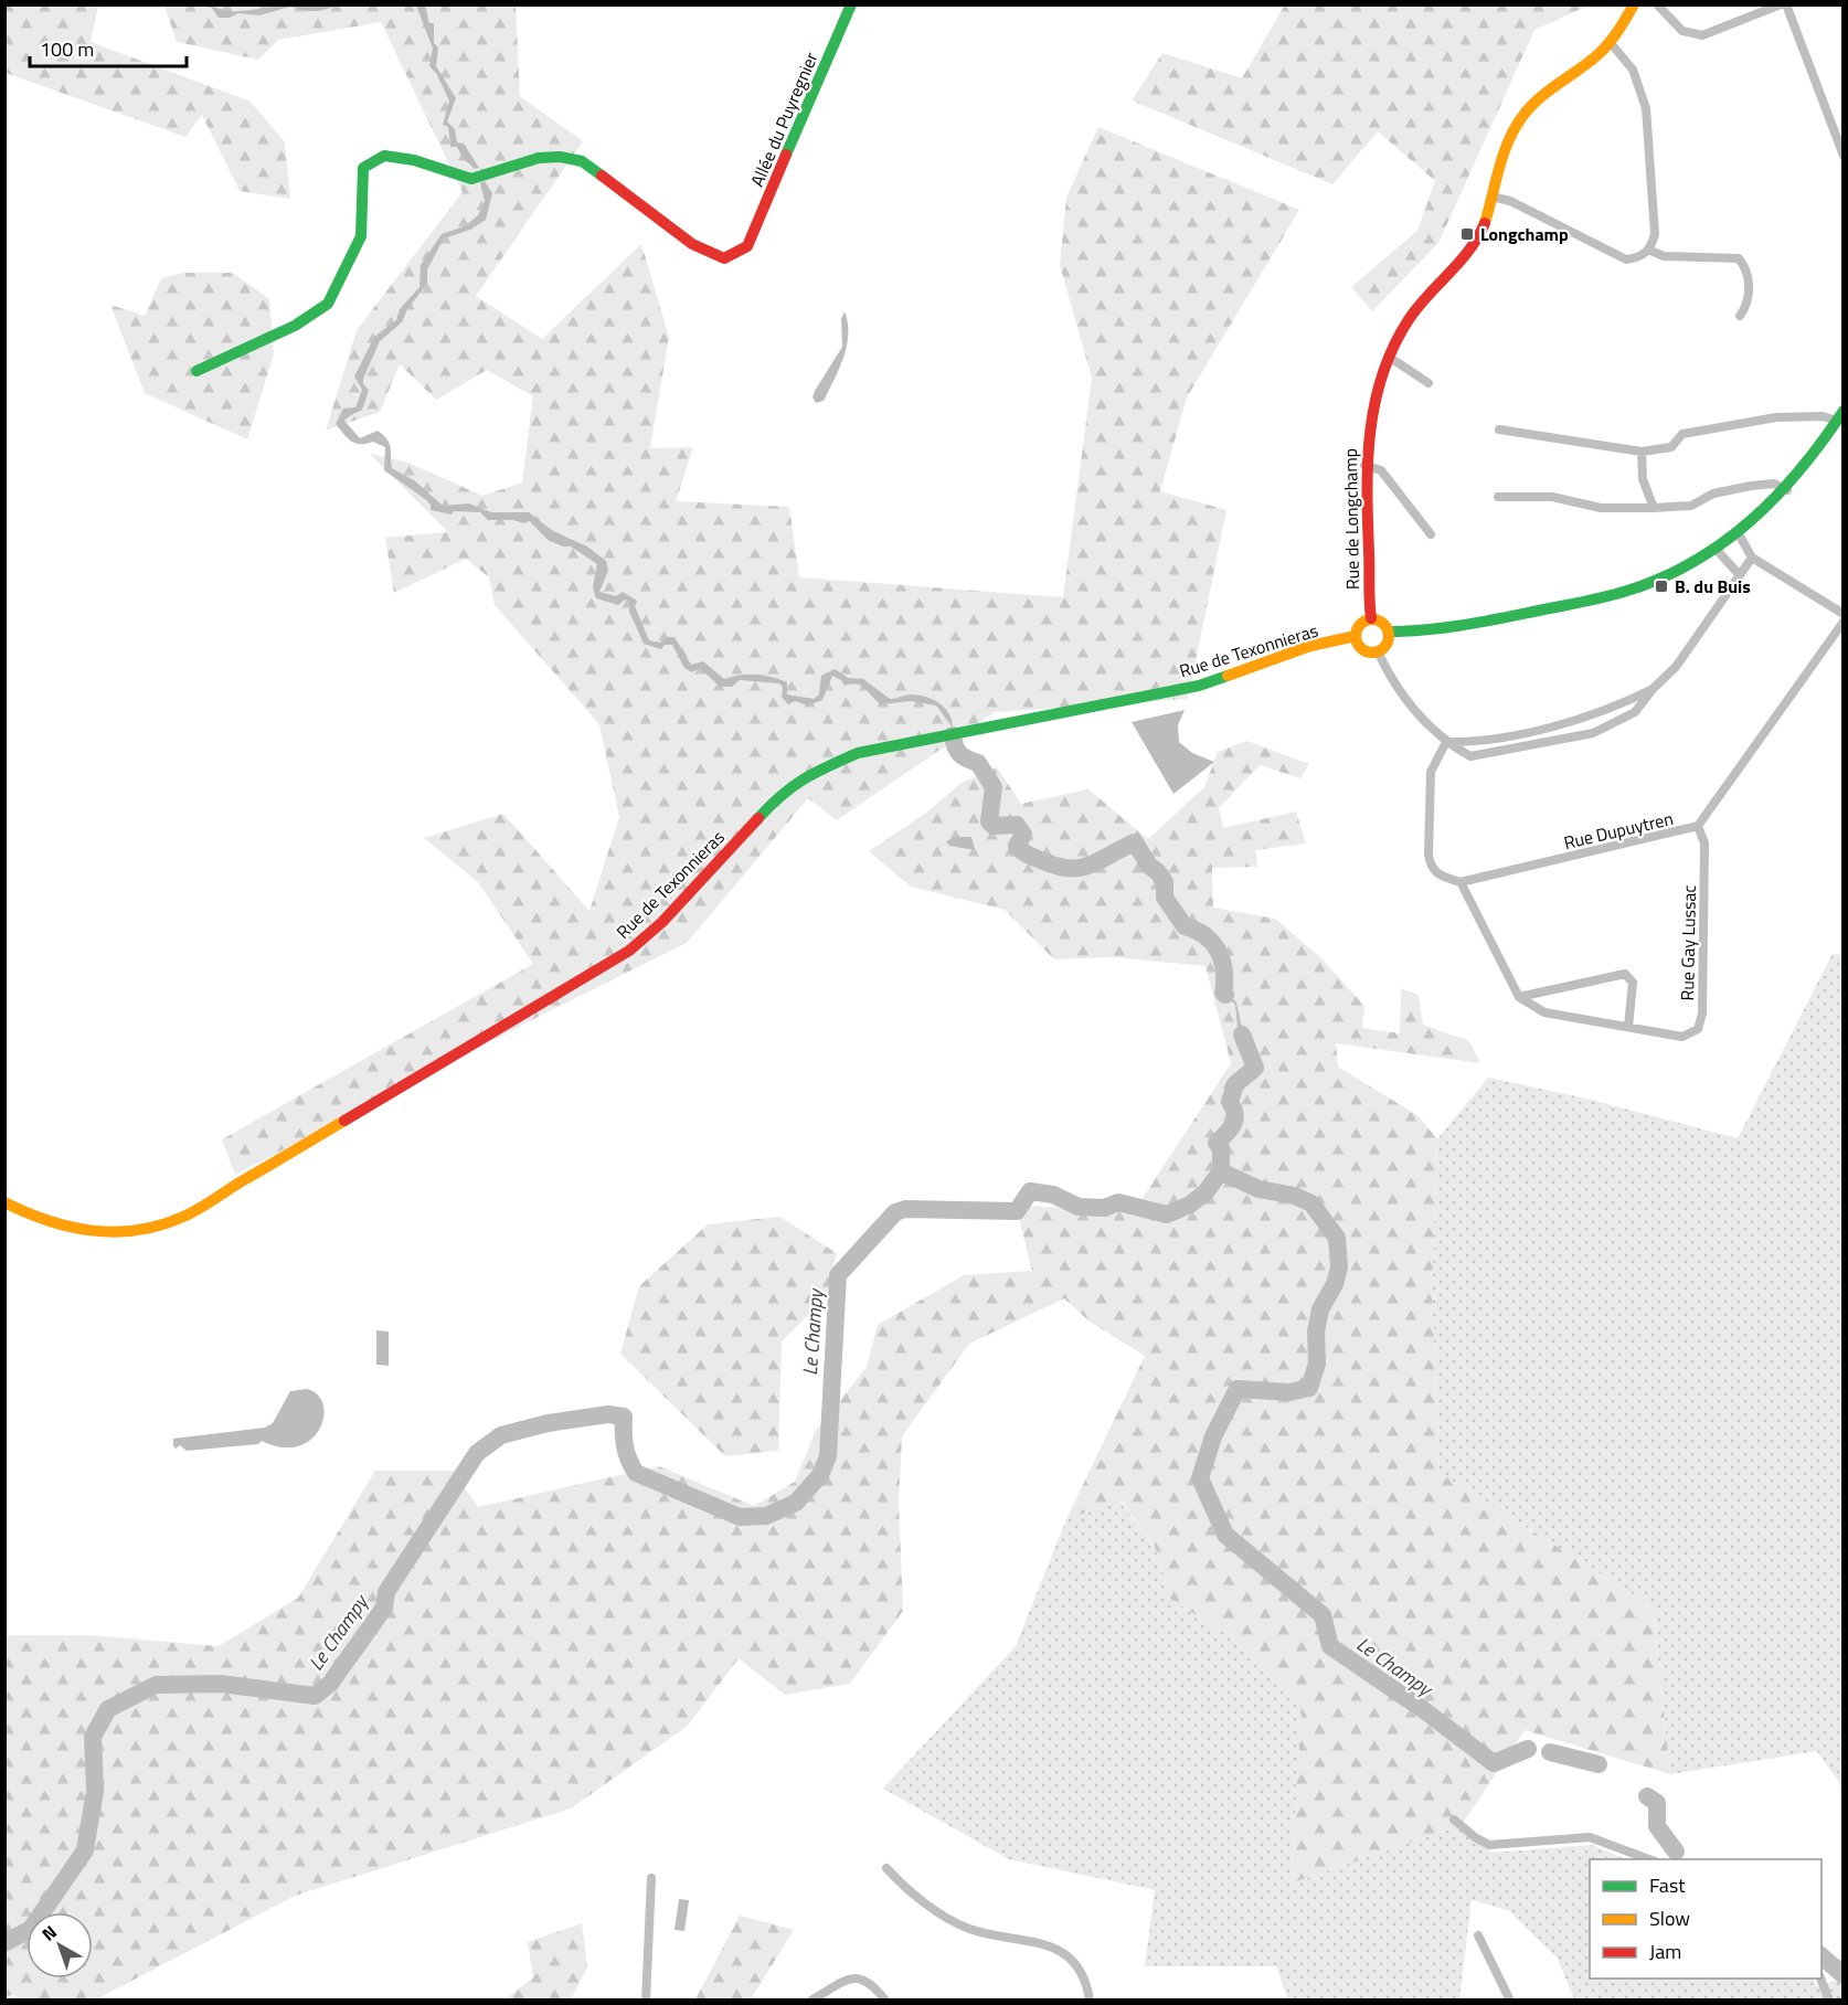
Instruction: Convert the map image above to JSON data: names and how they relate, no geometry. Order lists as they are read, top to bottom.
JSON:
{
  "streets": {
    "main road": ["Allée du Puyregnier", "Rue de Longchamp", "Rue de Texonnieras"],
    "street": ["Rue Dupuytren", "Rue Gay Lussac"]
  },
  "crossings": [
    ["Rue de Longchamp", "Rue de Texonnieras"],
    ["Rue Dupuytren", "Rue Gay Lussac"]
  ],
  "water": ["Le Champy"],
  "places": {
    "transit": ["Longchamp", "B. du Buis"]
  },
  "legend": ["Fast", "Slow", "Jam"],
  "scale_bar": "100 m",
  "north": "top left"
}
